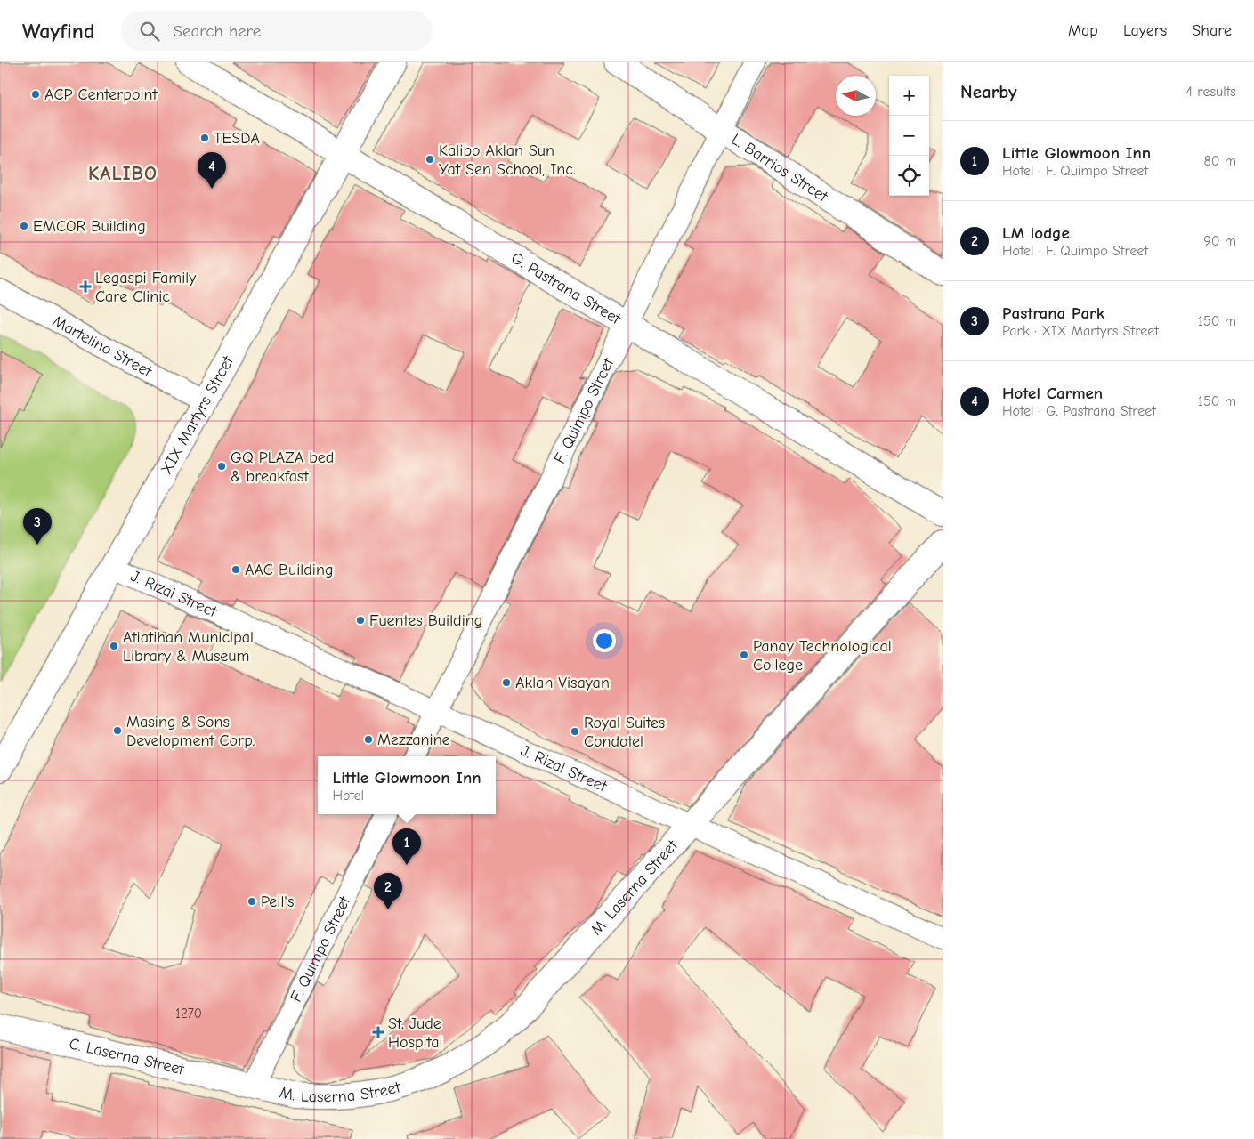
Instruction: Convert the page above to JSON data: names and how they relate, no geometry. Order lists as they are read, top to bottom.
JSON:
{
  "streets": {
    "street": [
      "L. Barrios Street",
      "G. Pastrana Street",
      "Martelino Street",
      "F. Quimpo Street",
      "XIX Martyrs Street",
      "J. Rizal Street",
      "M. Laserna Street",
      "C. Laserna Street"
    ]
  },
  "crossings": [
    ["L. Barrios Street", "F. Quimpo Street"],
    ["G. Pastrana Street", "F. Quimpo Street"],
    ["G. Pastrana Street", "XIX Martyrs Street"],
    ["Martelino Street", "XIX Martyrs Street"],
    ["F. Quimpo Street", "J. Rizal Street"],
    ["F. Quimpo Street", "M. Laserna Street"],
    ["F. Quimpo Street", "C. Laserna Street"],
    ["XIX Martyrs Street", "J. Rizal Street"],
    ["J. Rizal Street", "M. Laserna Street"],
    ["M. Laserna Street", "C. Laserna Street"]
  ],
  "districts": ["KALIBO"],
  "places": {
    "other": [
      "ACP Centerpoint",
      "TESDA",
      "Kalibo Aklan Sun Yat Sen School, Inc.",
      "EMCOR Building",
      "GQ PLAZA bed & breakfast",
      "AAC Building",
      "Fuentes Building",
      "Atiatihan Municipal Library & Museum",
      "Panay Technological College",
      "Aklan Visayan",
      "Masing & Sons Development Corp.",
      "Royal Suites Condotel",
      "Mezzanine",
      "Peil's"
    ],
    "health": ["Legaspi Family Care Clinic", "St. Jude Hospital"]
  },
  "house_numbers": ["1270"],
  "north": "left",
  "page": {
    "header": "Wayfind",
    "search": "Search here",
    "nav": ["Map", "Layers", "Share"],
    "heading": ["Nearby", "4 results"],
    "map_buttons": ["+", "−"],
    "list": [
      {
        "mark": "1",
        "name": "Little Glowmoon Inn",
        "note": "Hotel · F. Quimpo Street",
        "value": "80 m"
      },
      {
        "mark": "2",
        "name": "LM lodge",
        "note": "Hotel · F. Quimpo Street",
        "value": "90 m"
      },
      {
        "mark": "3",
        "name": "Pastrana Park",
        "note": "Park · XIX Martyrs Street",
        "value": "150 m"
      },
      {
        "mark": "4",
        "name": "Hotel Carmen",
        "note": "Hotel · G. Pastrana Street",
        "value": "150 m"
      }
    ],
    "pins": [
      "4",
      "3",
      "1",
      "2"
    ],
    "popup": ["Little Glowmoon Inn", "Hotel"]
  }
}
